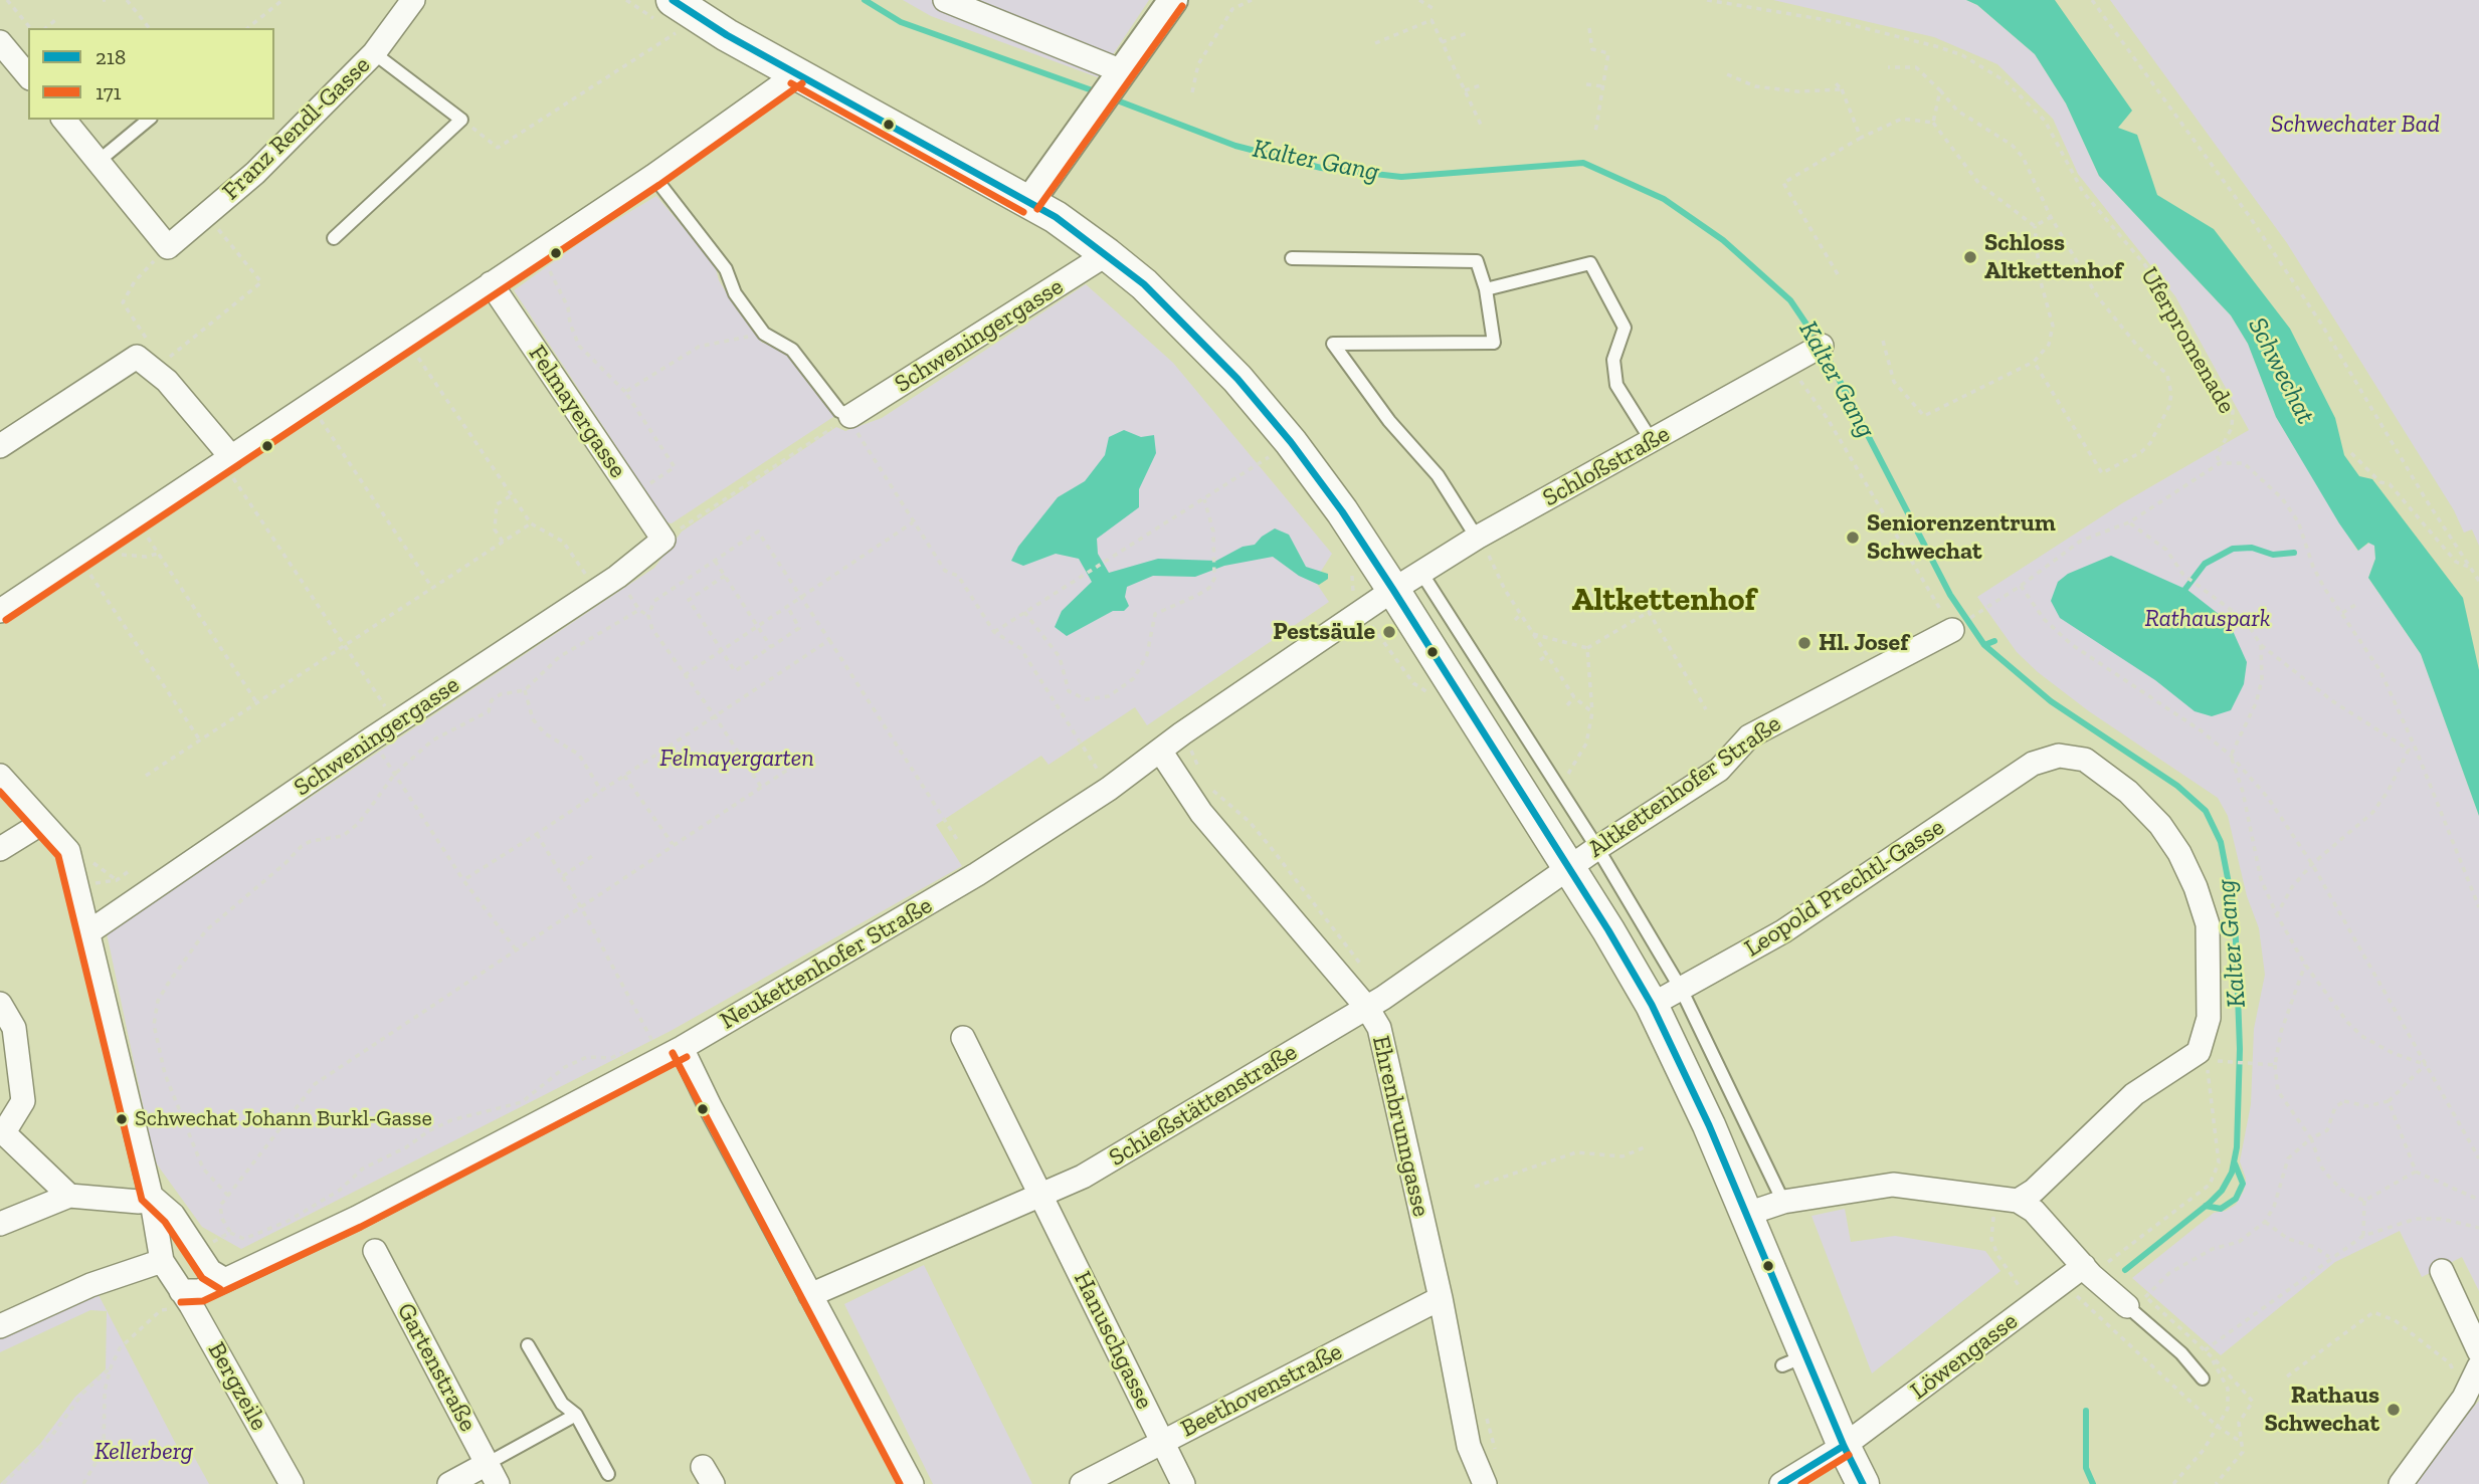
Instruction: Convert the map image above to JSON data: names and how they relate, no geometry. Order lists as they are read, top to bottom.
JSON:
{
  "streets": {
    "street": [
      "Franz Rendl-Gasse",
      "Schweningergasse",
      "Felmayergasse",
      "Schloßstraße",
      "Altkettenhofer Straße",
      "Leopold Prechtl-Gasse",
      "Neukettenhofer Straße",
      "Schießstättenstraße",
      "Ehrenbrunngasse",
      "Hanuschgasse",
      "Löwengasse",
      "Gartenstraße",
      "Bergzeile",
      "Beethovenstraße"
    ],
    "path": ["Uferpromenade"]
  },
  "crossings": [
    ["Schweningergasse", "Felmayergasse"],
    ["Schloßstraße", "Neukettenhofer Straße"],
    ["Altkettenhofer Straße", "Schießstättenstraße"],
    ["Neukettenhofer Straße", "Ehrenbrunngasse"],
    ["Neukettenhofer Straße", "Bergzeile"],
    ["Schießstättenstraße", "Ehrenbrunngasse"],
    ["Schießstättenstraße", "Hanuschgasse"],
    ["Ehrenbrunngasse", "Beethovenstraße"],
    ["Hanuschgasse", "Beethovenstraße"]
  ],
  "districts": ["Altkettenhof"],
  "water": ["Kalter Gang", "Schwechat"],
  "parks": [
    "Schwechater Bad",
    "Rathauspark",
    "Felmayergarten",
    "Kellerberg"
  ],
  "places": [
    "Schloss Altkettenhof",
    "Seniorenzentrum Schwechat",
    "Pestsäule",
    "Hl. Josef",
    "Schwechat Johann Burkl-Gasse",
    "Rathaus Schwechat"
  ],
  "lines": ["transit line 218", "transit line 171"],
  "legend": ["218", "171"]
}
